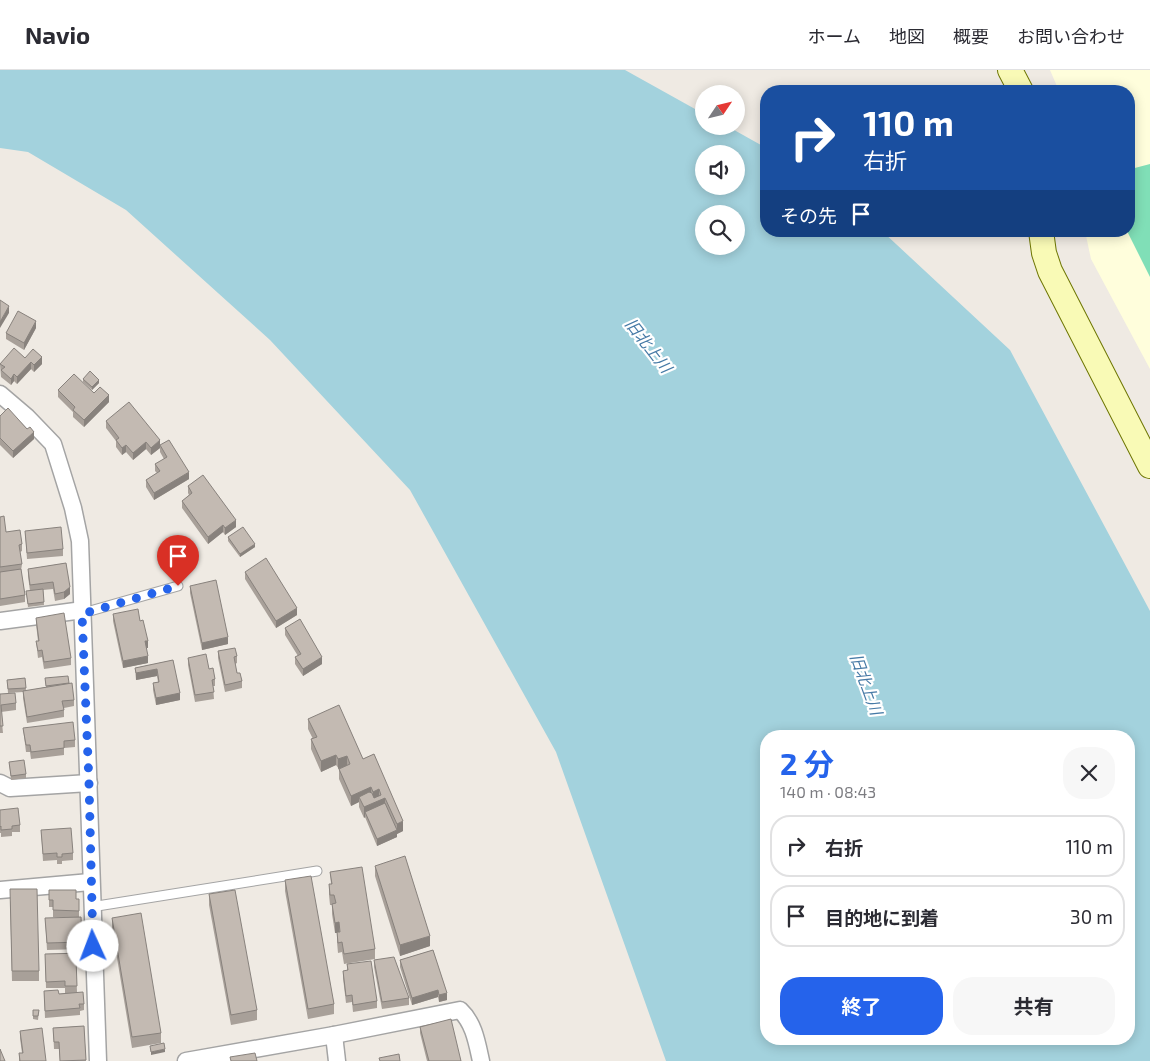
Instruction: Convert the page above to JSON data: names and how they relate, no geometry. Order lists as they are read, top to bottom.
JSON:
{
  "water": ["旧北上川"],
  "north": "top right",
  "page": {
    "header": "Navio",
    "nav": [
      "ホーム",
      "地図",
      "概要",
      "お問い合わせ"
    ],
    "turn": ["110 m", "右折"],
    "then": "その先",
    "heading": ["2 分", "140 m · 08:43"],
    "list": [
      {
        "name": "右折",
        "value": "110 m"
      },
      {
        "name": "目的地に到着",
        "value": "30 m"
      }
    ],
    "buttons": ["終了", "共有"]
  }
}
